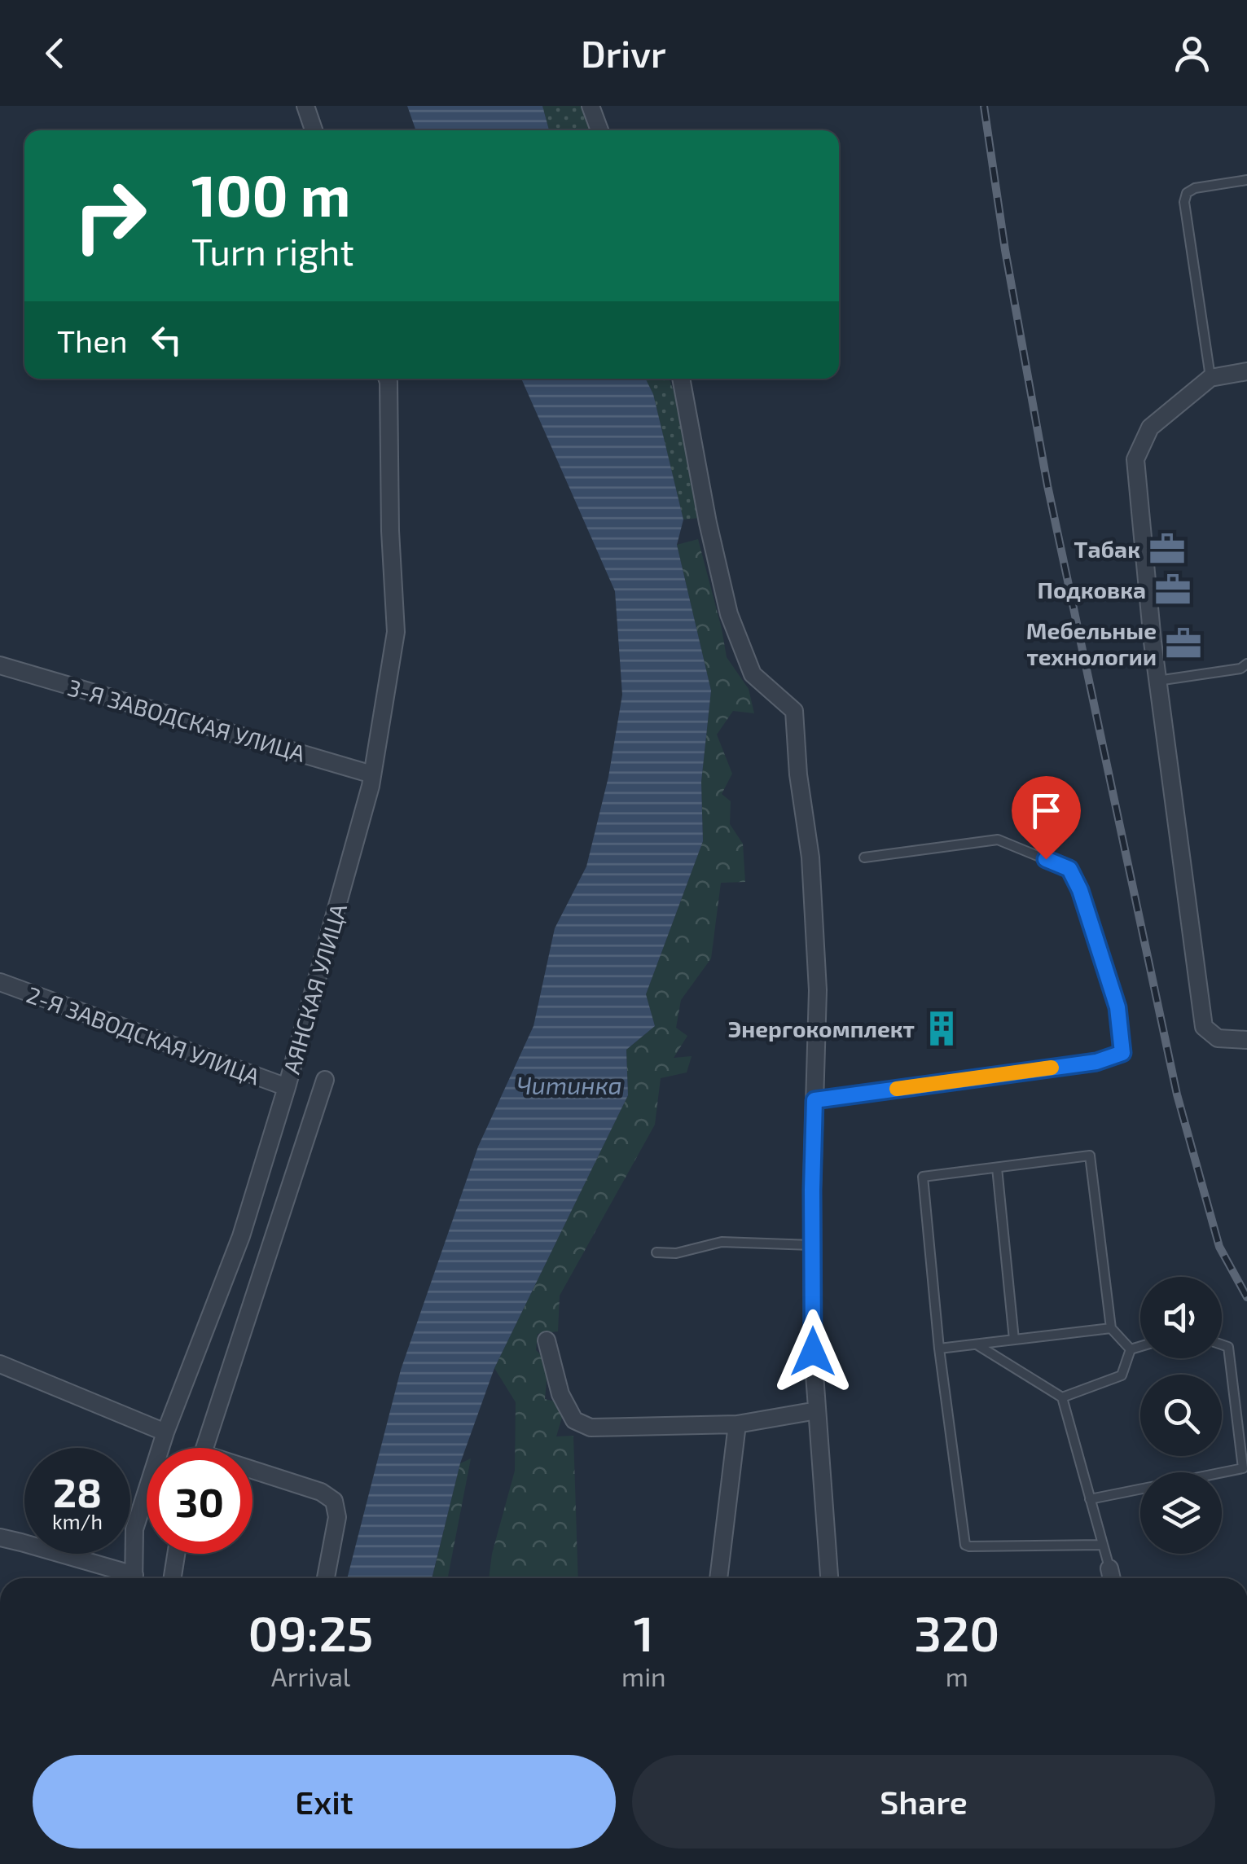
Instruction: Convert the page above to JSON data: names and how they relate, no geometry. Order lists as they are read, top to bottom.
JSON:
{
  "streets": {
    "street": ["3-Я ЗАВОДСКАЯ УЛИЦА", "АЯНСКАЯ УЛИЦА", "2-Я ЗАВОДСКАЯ УЛИЦА"]
  },
  "crossings": [
    ["3-Я ЗАВОДСКАЯ УЛИЦА", "АЯНСКАЯ УЛИЦА"],
    ["АЯНСКАЯ УЛИЦА", "2-Я ЗАВОДСКАЯ УЛИЦА"]
  ],
  "water": ["Читинка"],
  "places": {
    "office": ["Табак", "Подковка", "Мебельные технологии"],
    "building": ["Энергокомплект"]
  },
  "page": {
    "header": "Drivr",
    "turn": ["100 m", "Turn right"],
    "then": "Then",
    "speed": "28 km/h",
    "limit": "30",
    "eta": [
      "09:25",
      "Arrival",
      "1",
      "min",
      "320",
      "m"
    ],
    "buttons": ["Exit", "Share"]
  }
}
